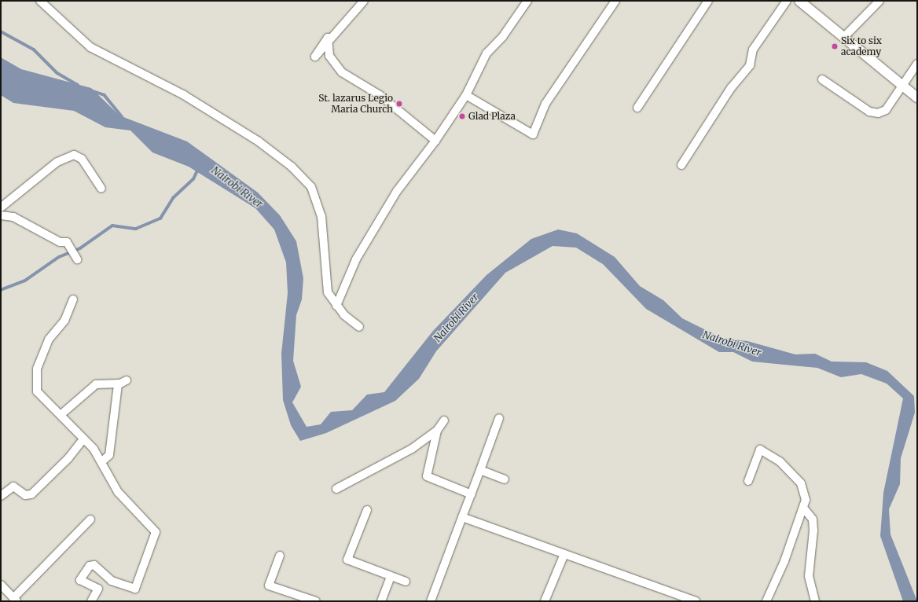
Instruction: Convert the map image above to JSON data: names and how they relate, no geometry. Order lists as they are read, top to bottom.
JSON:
{
  "water": ["Nairobi River"],
  "places": ["Six to six academy", "St. lazarus Legio Maria Church", "Glad Plaza"]
}
